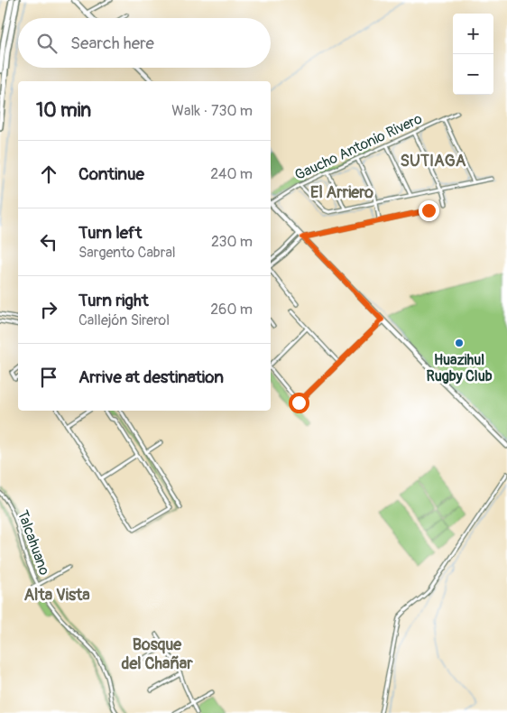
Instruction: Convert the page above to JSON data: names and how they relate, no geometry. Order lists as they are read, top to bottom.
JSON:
{
  "streets": {
    "street": ["Gaucho Antonio Rivero", "Talcahuano"]
  },
  "districts": [
    "SUTIAGA",
    "El Arriero",
    "Alta Vista",
    "Bosque del Chañar"
  ],
  "places": ["Huazihul Rugby Club"],
  "page": {
    "map_buttons": ["+", "−"],
    "search": "Search here",
    "heading": ["10 min", "Walk · 730 m"],
    "list": [
      ["Continue", "240 m"],
      ["Turn left", "Sargento Cabral", "230 m"],
      ["Turn right", "Callejón Sirerol", "260 m"],
      "Arrive at destination"
    ]
  }
}
